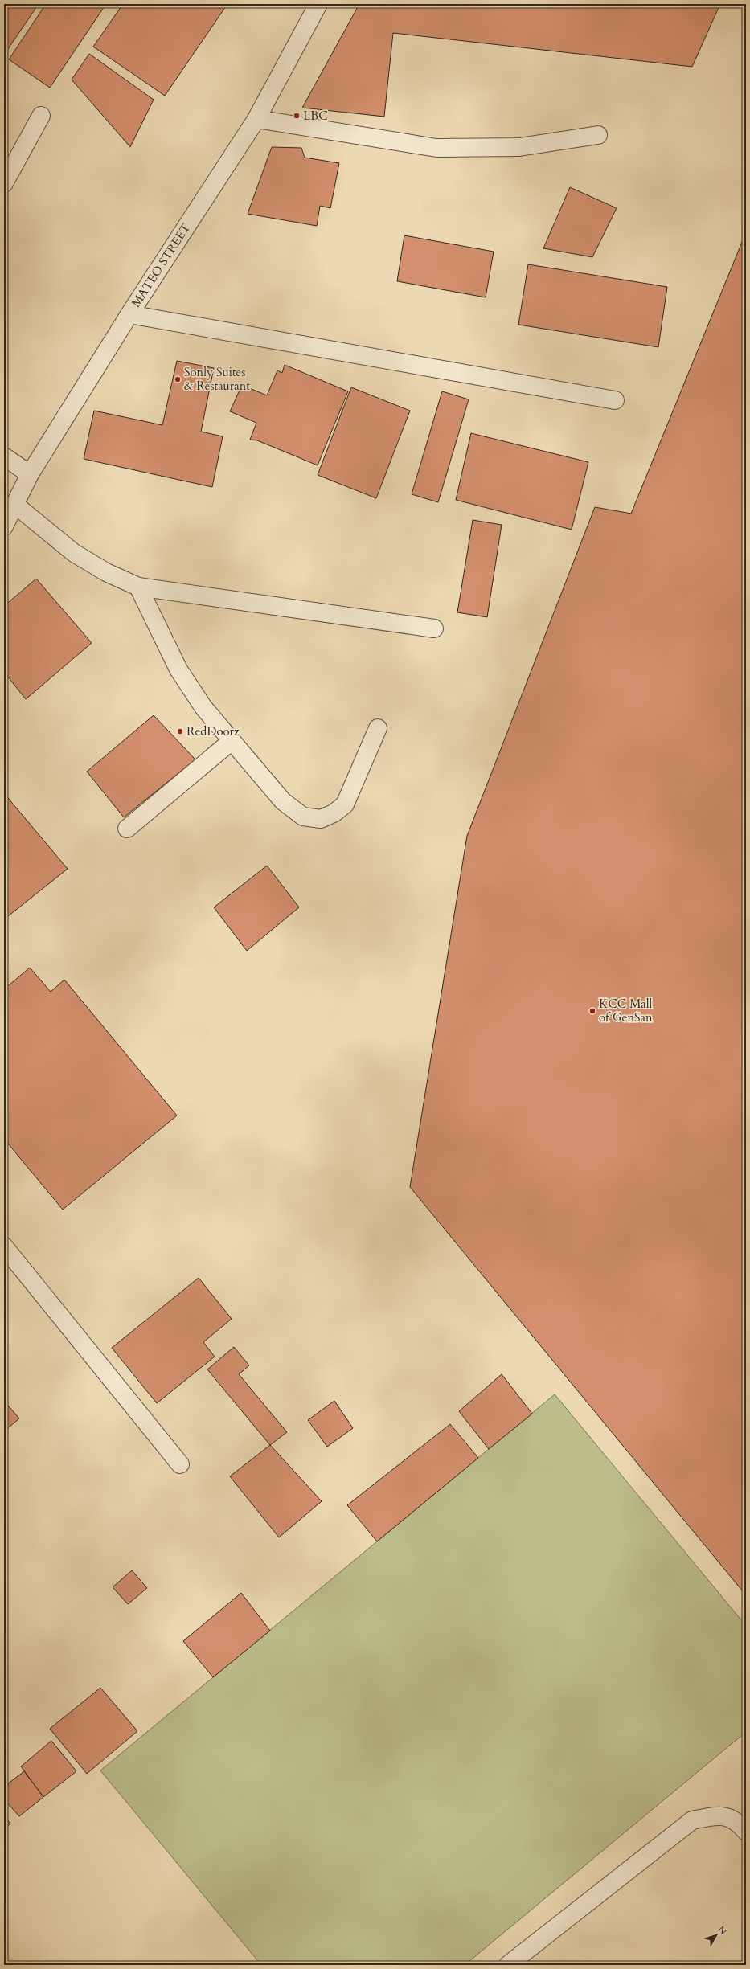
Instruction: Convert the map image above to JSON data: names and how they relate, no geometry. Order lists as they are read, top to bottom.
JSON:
{
  "streets": {
    "street": ["MATEO STREET"]
  },
  "places": [
    "LBC",
    "Sonly Suites & Restaurant",
    "RedDoorz",
    "KCC Mall of GenSan"
  ],
  "north": "top right"
}
